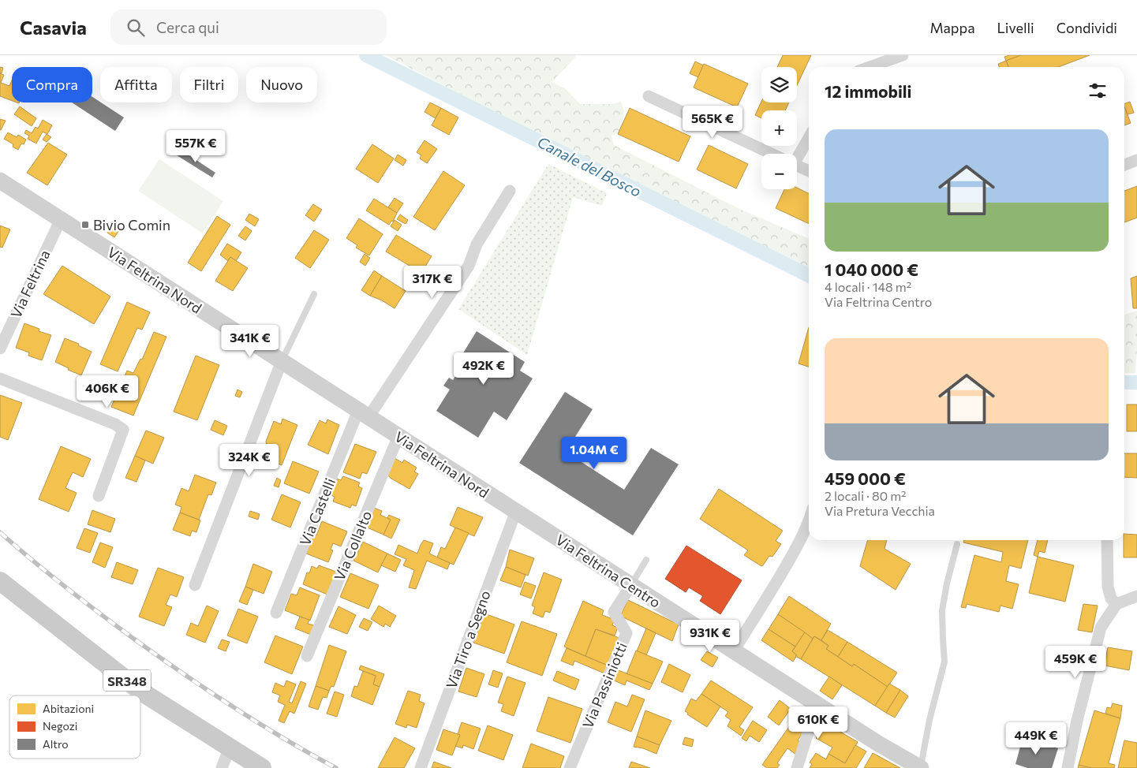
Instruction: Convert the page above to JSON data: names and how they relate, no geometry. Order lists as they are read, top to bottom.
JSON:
{
  "streets": {
    "main road": ["Via Feltrina Nord", "Via Feltrina Centro", "SR348"],
    "street": [
      "Via Feltrina",
      "Via Castelli",
      "Via Collalto",
      "Via Tiro a Segno",
      "Via Passiniotti"
    ]
  },
  "crossings": [
    ["Via Feltrina Nord", "Via Feltrina"],
    ["Via Feltrina Nord", "Via Castelli"],
    ["Via Feltrina Nord", "Via Collalto"],
    ["Via Feltrina Nord", "Via Feltrina Centro"],
    ["Via Feltrina Nord", "Via Tiro a Segno"],
    ["Via Feltrina Centro", "Via Tiro a Segno"],
    ["Via Feltrina Centro", "Via Passiniotti"]
  ],
  "water": ["Canale del Bosco"],
  "places": {
    "transit": ["Bivio Comin"]
  },
  "legend": ["Abitazioni", "Negozi", "Altro"],
  "page": {
    "header": "Casavia",
    "search": "Cerca qui",
    "nav": ["Mappa", "Livelli", "Condividi"],
    "map_buttons": ["+", "−"],
    "chip": [
      "Compra",
      "Affitta",
      "Filtri",
      "Nuovo"
    ],
    "heading": "12 immobili",
    "price": [
      "565K €",
      "557K €",
      "317K €",
      "341K €",
      "492K €",
      "406K €",
      "1.04M €",
      "324K €",
      "931K €",
      "459K €",
      "610K €",
      "449K €"
    ],
    "list": [
      {
        "name": "1 040 000 €",
        "note": "4 locali · 148 m² · Via Feltrina Centro"
      },
      {
        "name": "459 000 €",
        "note": "2 locali · 80 m² · Via Pretura Vecchia"
      }
    ]
  }
}
